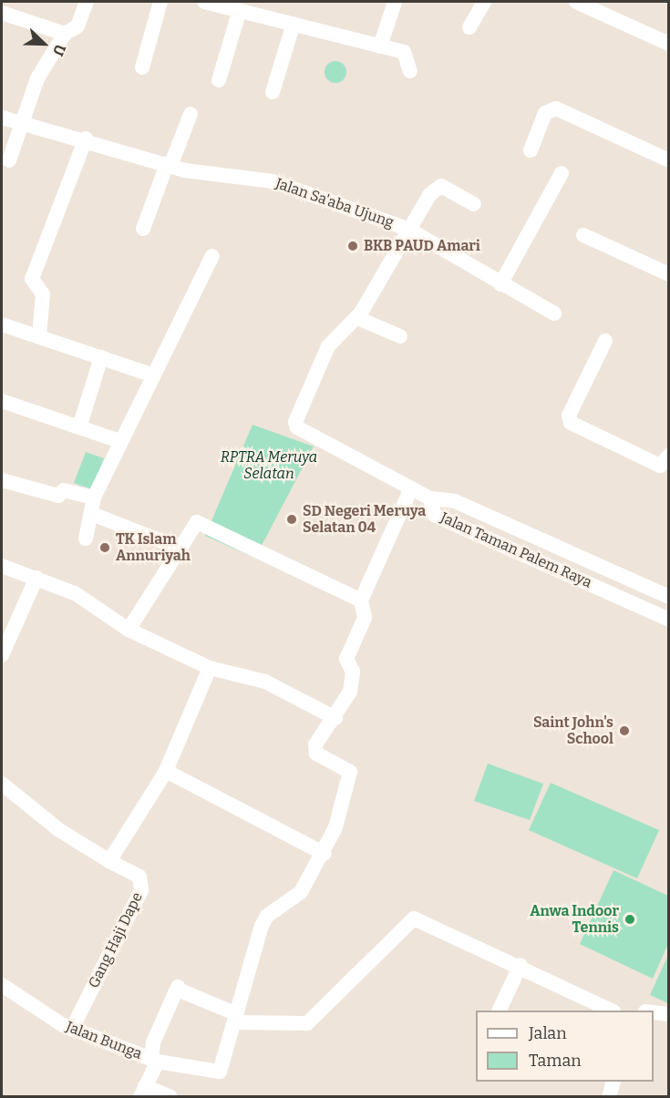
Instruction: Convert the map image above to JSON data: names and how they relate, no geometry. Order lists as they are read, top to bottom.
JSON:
{
  "streets": {
    "street": [
      "Jalan Sa'aba Ujung",
      "Jalan Taman Palem Raya",
      "Gang Haji Dape",
      "Jalan Bunga"
    ]
  },
  "crossings": [
    ["Gang Haji Dape", "Jalan Bunga"]
  ],
  "parks": ["RPTRA Meruya Selatan"],
  "places": [
    "BKB PAUD Amari",
    "SD Negeri Meruya Selatan 04",
    "TK Islam Annuriyah",
    "Saint John's School",
    "Anwa Indoor Tennis"
  ],
  "legend": ["Jalan", "Taman"],
  "north": "bottom right"
}
